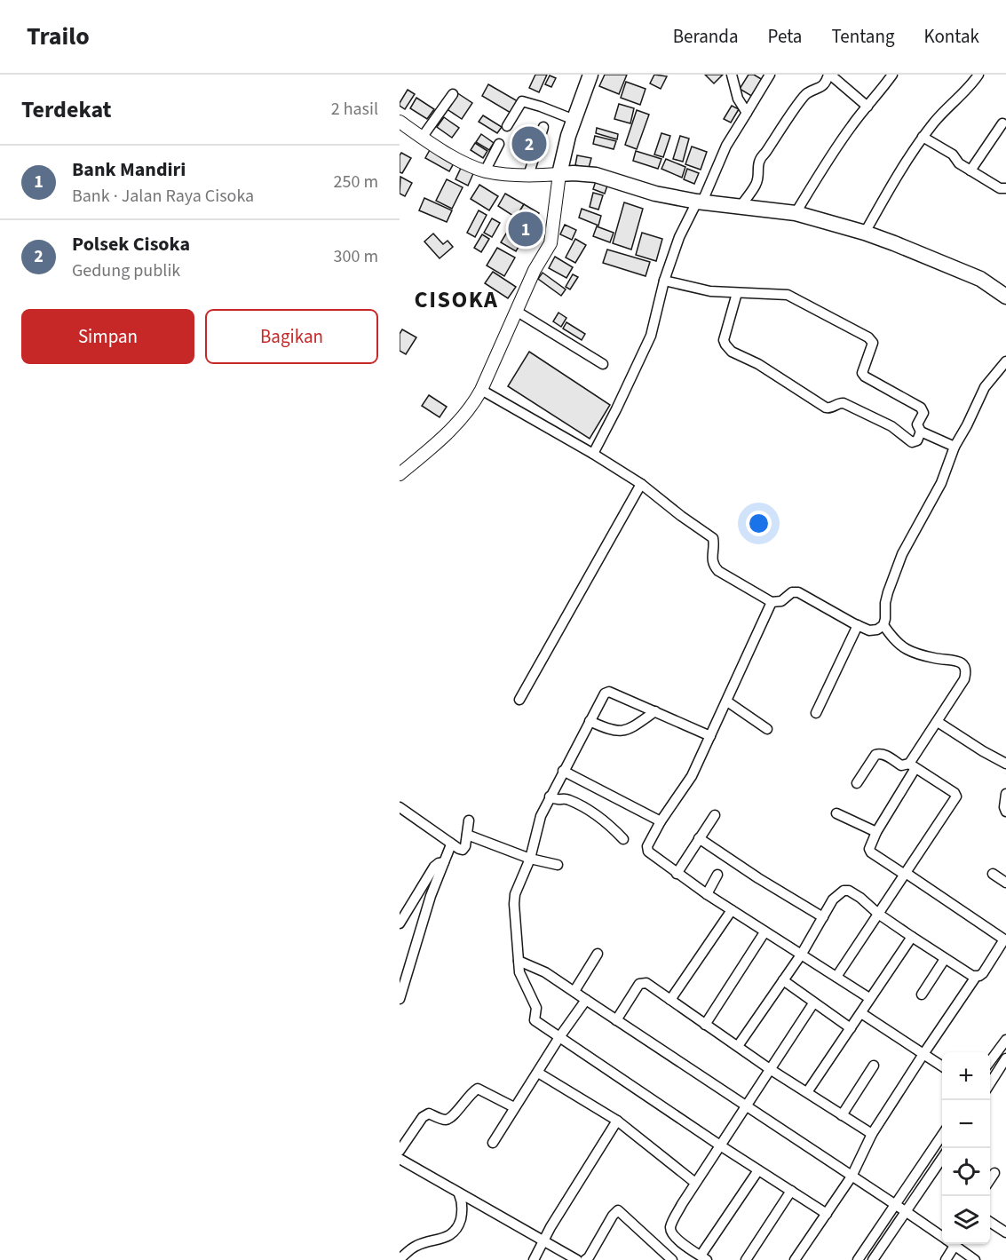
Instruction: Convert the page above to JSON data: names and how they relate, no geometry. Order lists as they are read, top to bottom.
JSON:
{
  "districts": ["CISOKA"],
  "page": {
    "header": "Trailo",
    "nav": [
      "Beranda",
      "Peta",
      "Tentang",
      "Kontak"
    ],
    "heading": ["Terdekat", "2 hasil"],
    "pins": ["2", "1"],
    "list": [
      {
        "mark": "1",
        "name": "Bank Mandiri",
        "note": "Bank · Jalan Raya Cisoka",
        "value": "250 m"
      },
      {
        "mark": "2",
        "name": "Polsek Cisoka",
        "note": "Gedung publik",
        "value": "300 m"
      }
    ],
    "buttons": ["Simpan", "Bagikan"],
    "map_buttons": ["+", "−"]
  }
}
